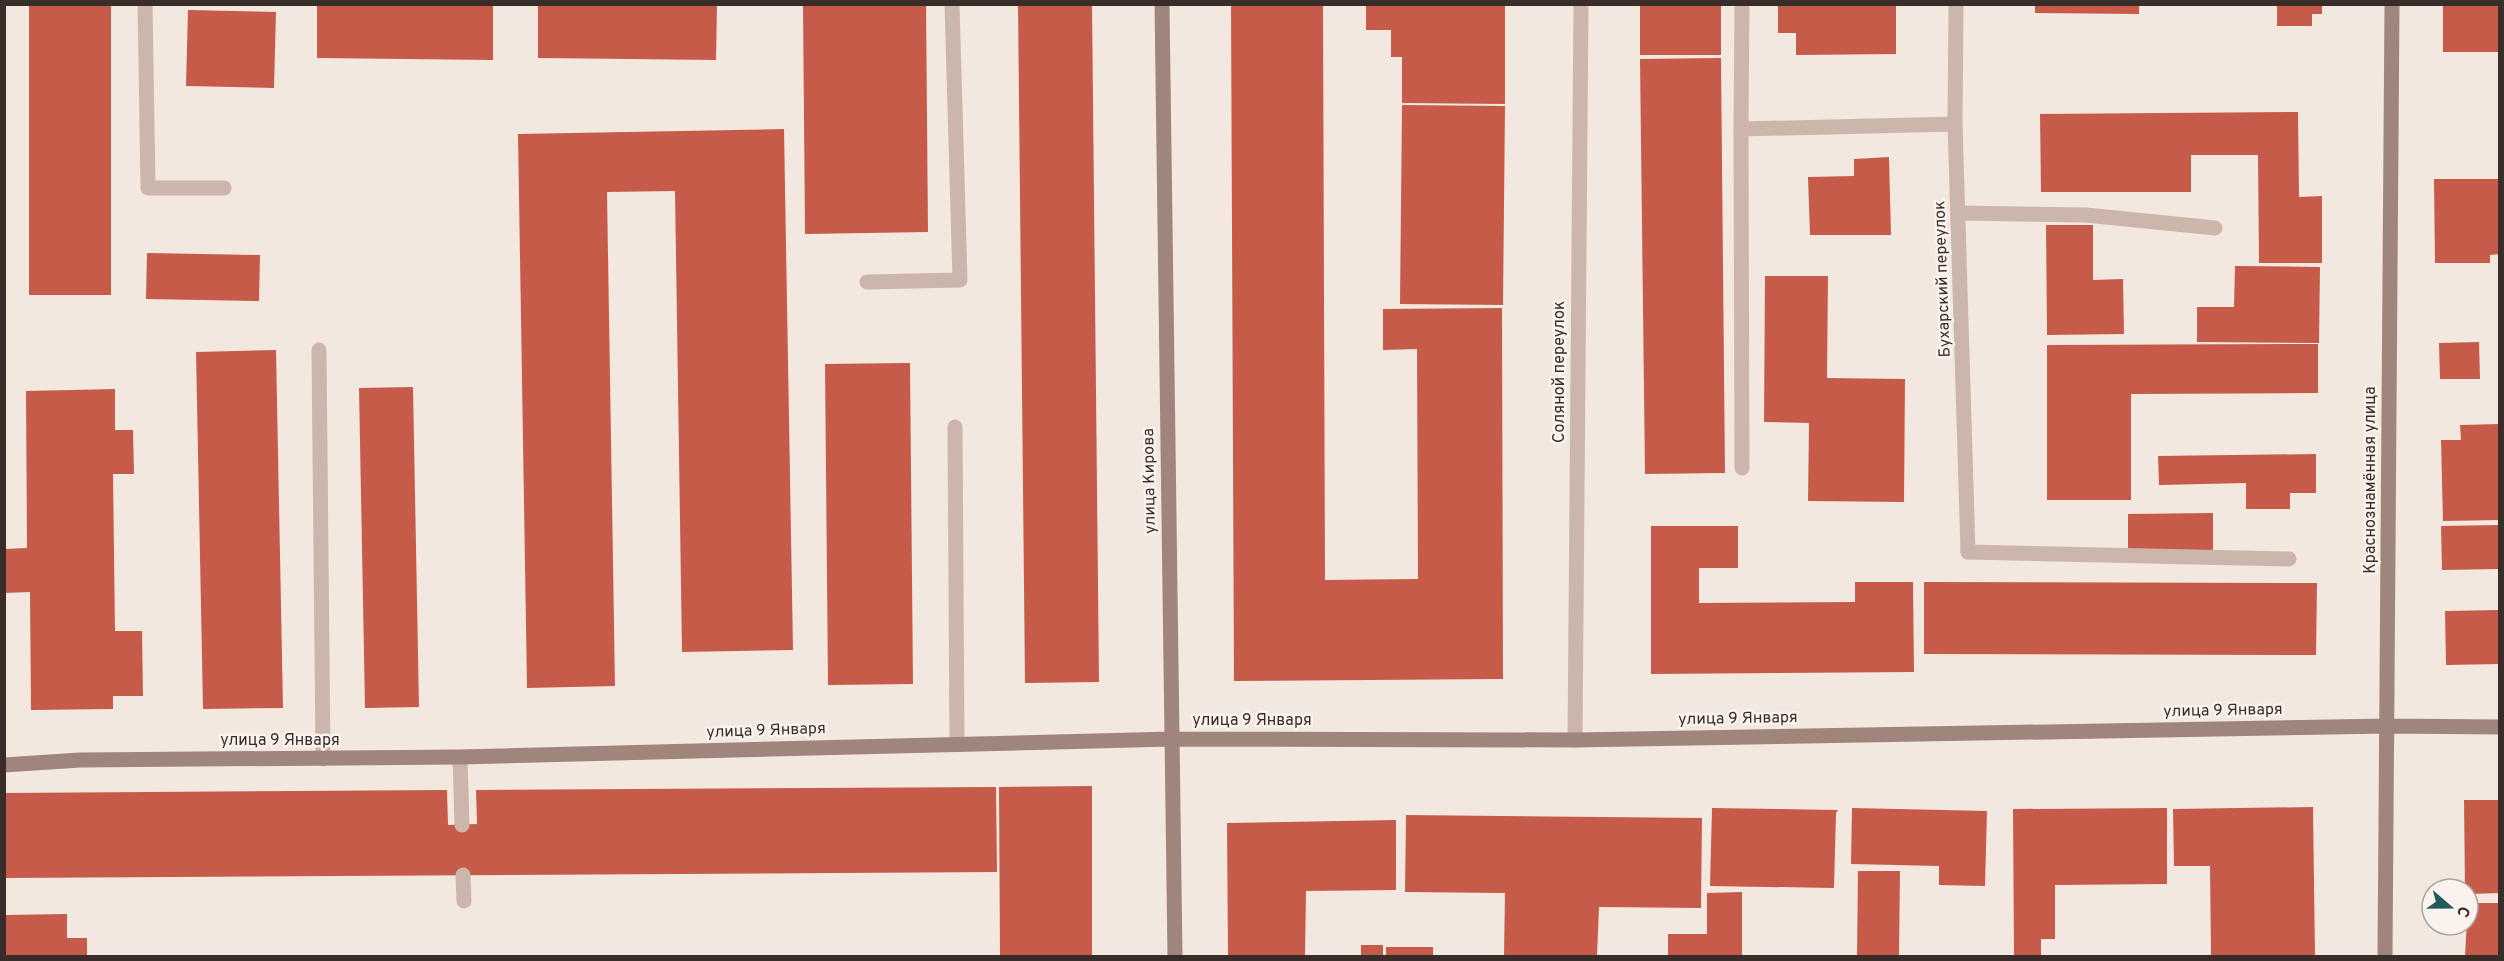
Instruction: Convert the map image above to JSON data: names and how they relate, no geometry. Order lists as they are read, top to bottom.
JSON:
{
  "streets": {
    "main road": ["Краснознамённая улица", "улица Кирова", "улица 9 Января"],
    "street": ["Бухарский переулок", "Соляной переулок"]
  },
  "crossings": [
    ["Соляной переулок", "улица 9 Января"],
    ["Краснознамённая улица", "улица 9 Января"],
    ["улица Кирова", "улица 9 Января"]
  ],
  "north": "right"
}
